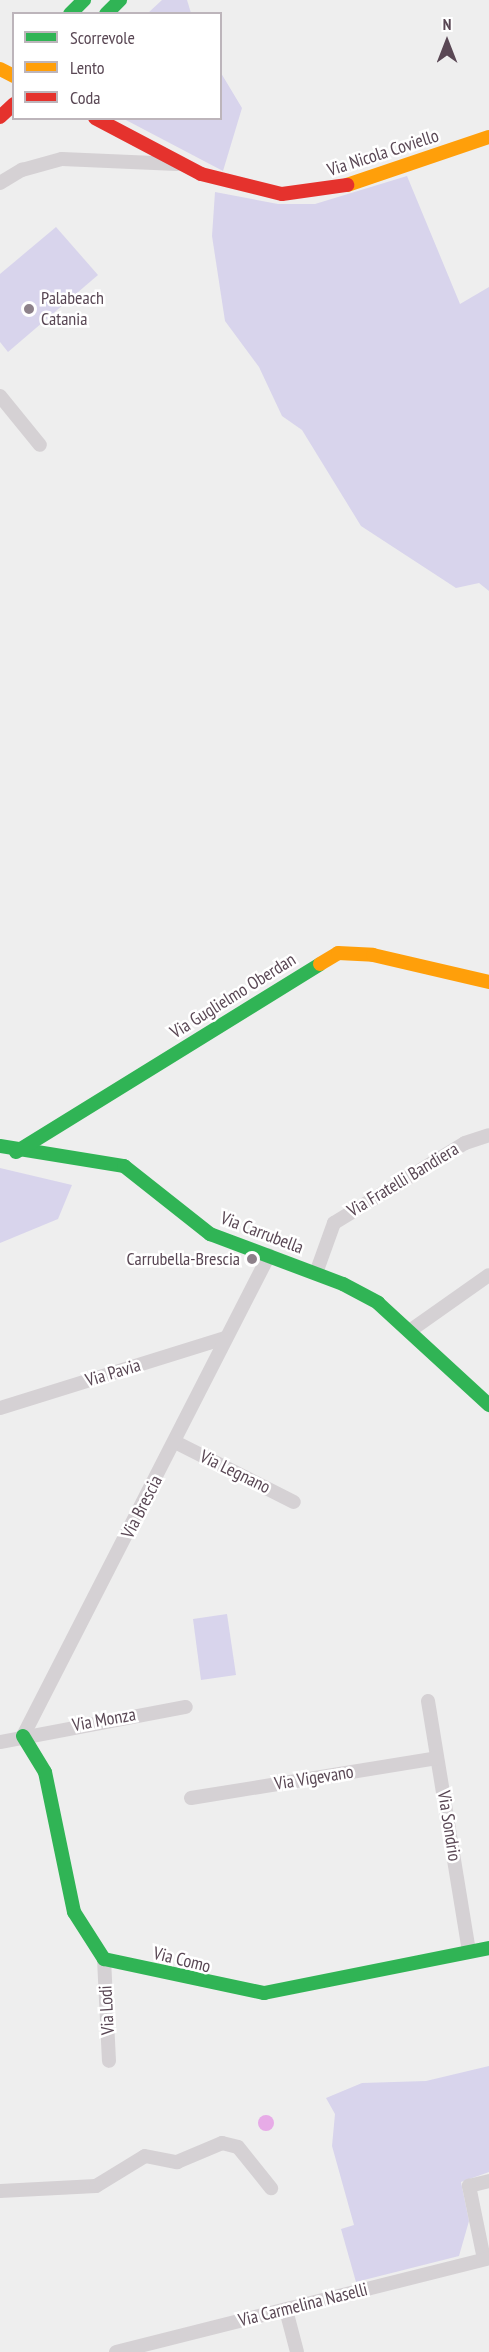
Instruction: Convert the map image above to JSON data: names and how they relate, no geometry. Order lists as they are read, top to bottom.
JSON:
{
  "streets": {
    "main road": [
      "Via Nicola Coviello",
      "Via Guglielmo Oberdan",
      "Via Carrubella",
      "Via Como"
    ],
    "street": [
      "Via Fratelli Bandiera",
      "Via Pavia",
      "Via Legnano",
      "Via Brescia",
      "Via Monza",
      "Via Vigevano",
      "Via Sondrio",
      "Via Lodi",
      "Via Carmelina Naselli"
    ]
  },
  "crossings": [
    ["Via Guglielmo Oberdan", "Via Carrubella"],
    ["Via Fratelli Bandiera", "Via Carrubella"],
    ["Via Carrubella", "Via Brescia"],
    ["Via Pavia", "Via Brescia"],
    ["Via Legnano", "Via Brescia"],
    ["Via Brescia", "Via Monza"],
    ["Via Vigevano", "Via Sondrio"],
    ["Via Sondrio", "Via Como"],
    ["Via Como", "Via Lodi"]
  ],
  "places": ["Palabeach Catania", "Carrubella-Brescia"],
  "legend": ["Scorrevole", "Lento", "Coda"],
  "north": "top"
}
